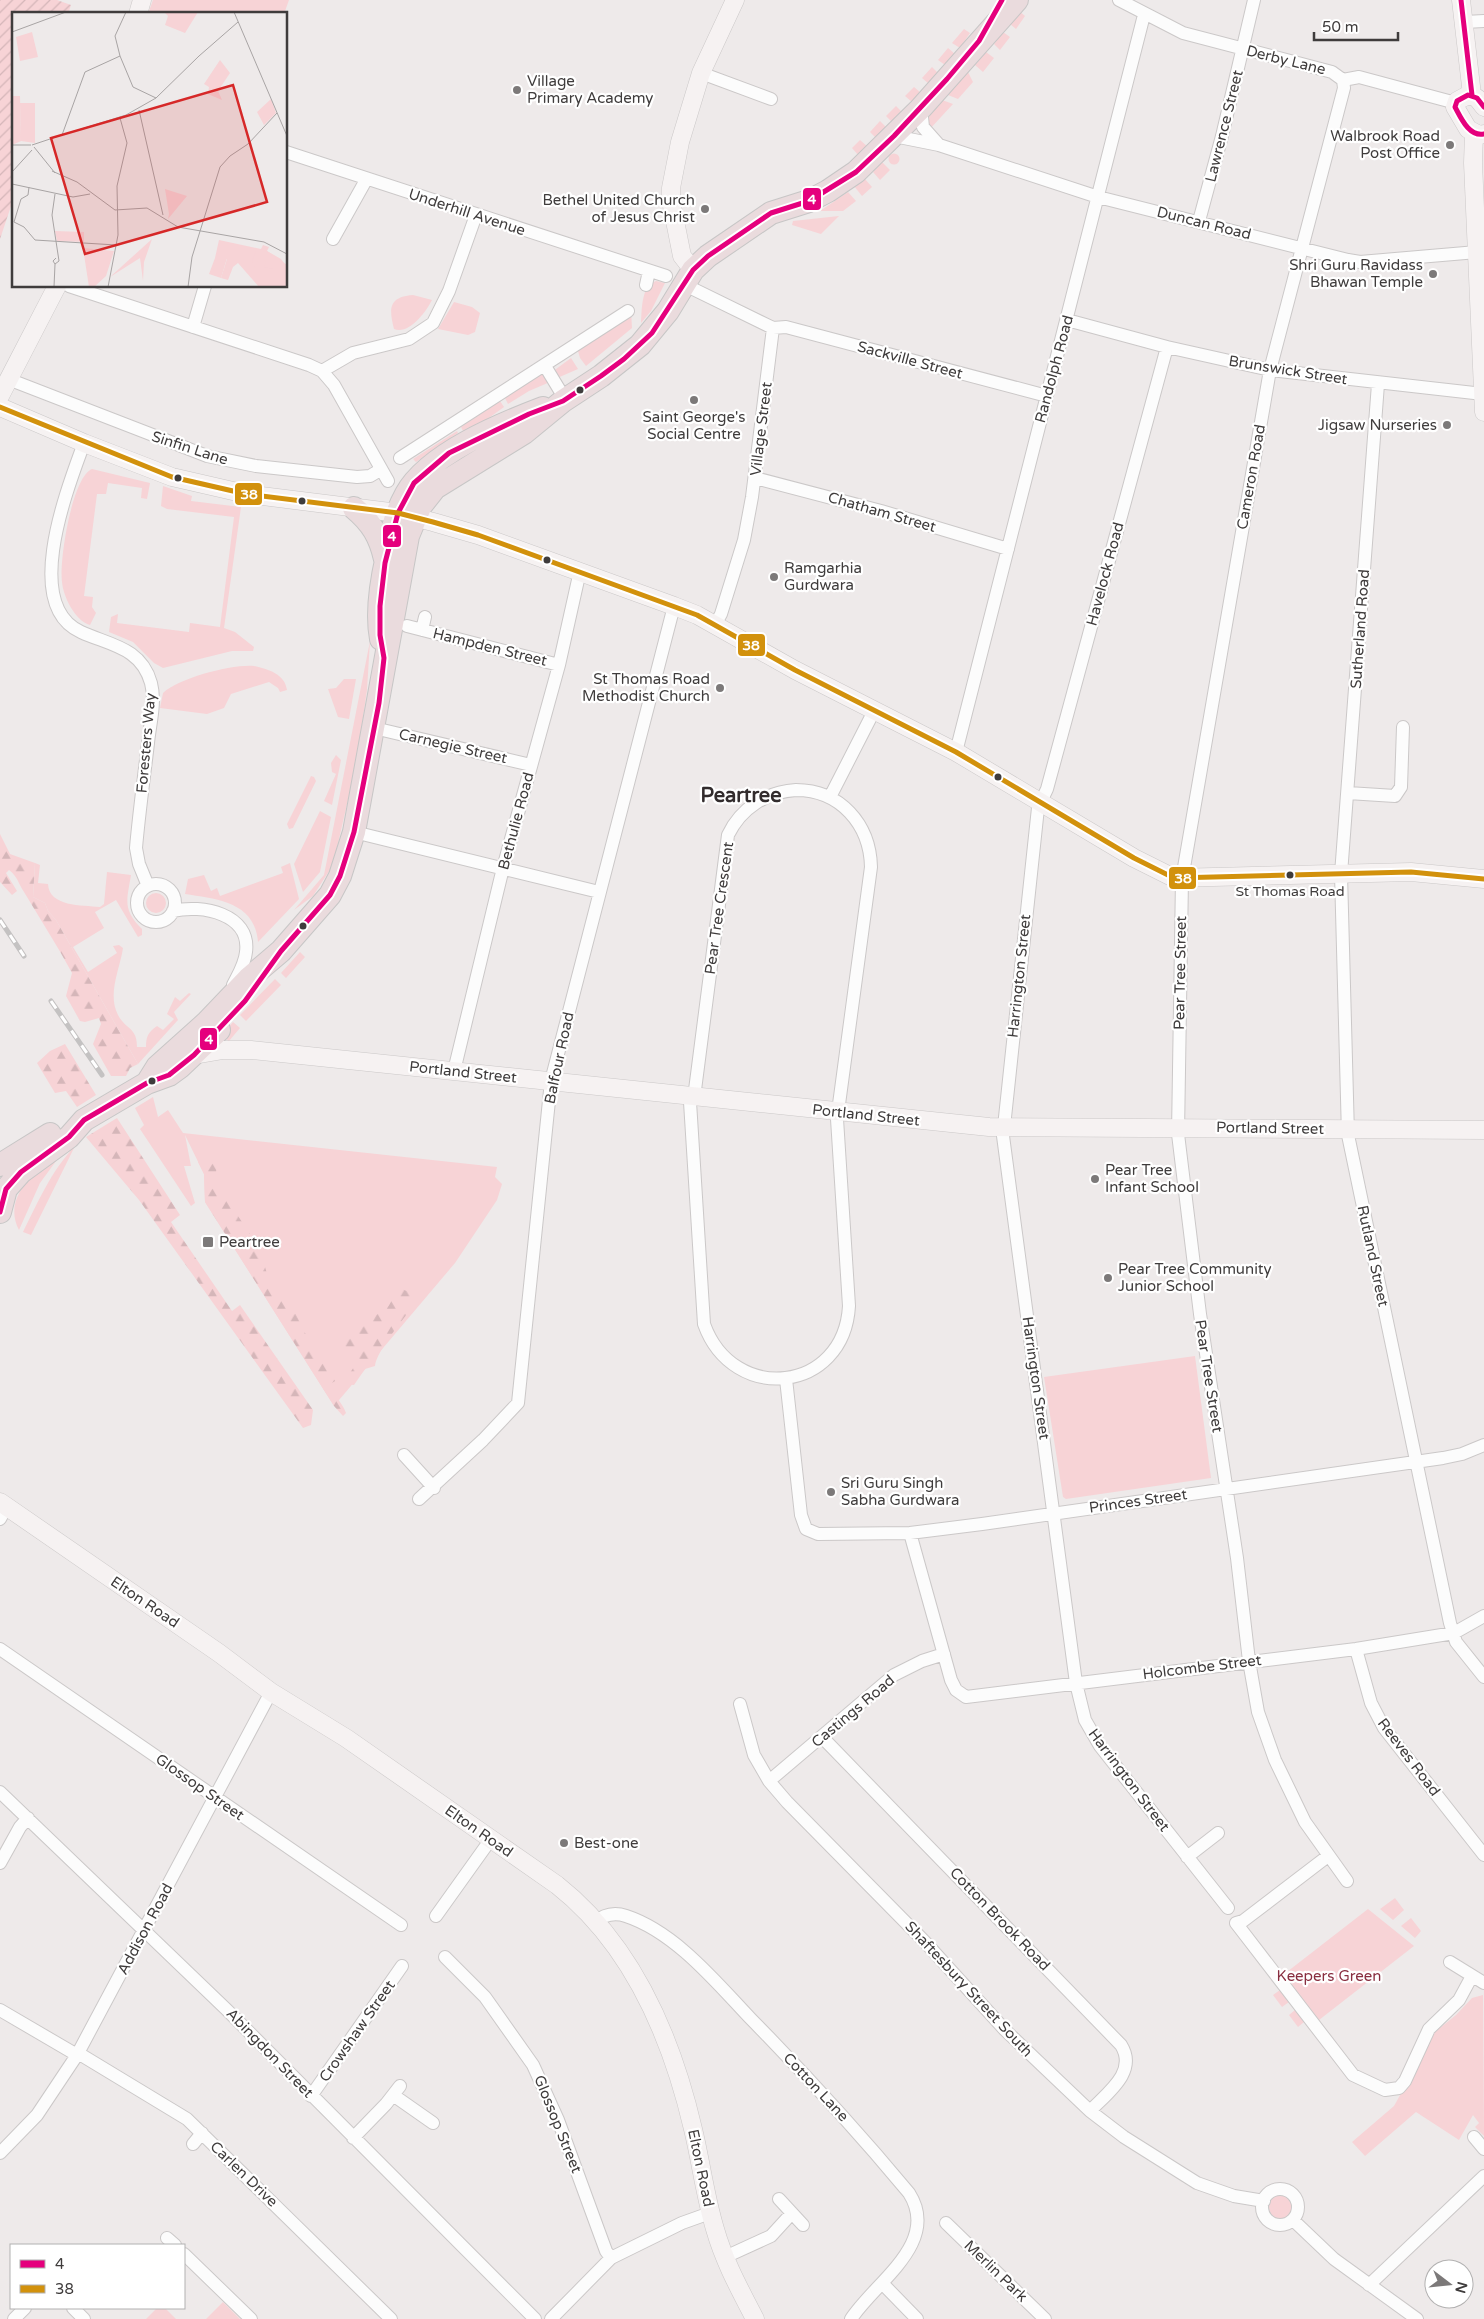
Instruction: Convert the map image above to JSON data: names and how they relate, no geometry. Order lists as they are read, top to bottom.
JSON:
{
  "streets": {
    "street": [
      "Derby Lane",
      "Lawrence Street",
      "Underhill Avenue",
      "Duncan Road",
      "Sackville Street",
      "Randolph Road",
      "Brunswick Street",
      "Village Street",
      "Sinfin Lane",
      "Cameron Road",
      "Chatham Street",
      "Havelock Road",
      "Sutherland Road",
      "Hampden Street",
      "Foresters Way",
      "Carnegie Street",
      "Bethulie Road",
      "Pear Tree Crescent",
      "Pear Tree Street",
      "Harrington Street",
      "Balfour Road",
      "Portland Street",
      "Rutland Street",
      "Princes Street",
      "Elton Road",
      "Holcombe Street",
      "Castings Road",
      "Reeves Road",
      "Glossop Street",
      "Cotton Brook Road",
      "Addison Road",
      "Shaftesbury Street South",
      "Crowshaw Street",
      "Abingdon Street",
      "Cotton Lane",
      "Carlen Drive",
      "Merlin Park"
    ]
  },
  "crossings": [
    ["Derby Lane", "Lawrence Street"],
    ["Derby Lane", "Randolph Road"],
    ["Derby Lane", "Cameron Road"],
    ["Lawrence Street", "Duncan Road"],
    ["Duncan Road", "Randolph Road"],
    ["Duncan Road", "Cameron Road"],
    ["Sackville Street", "Randolph Road"],
    ["Sackville Street", "Village Street"],
    ["Randolph Road", "Brunswick Street"],
    ["Randolph Road", "Chatham Street"],
    ["Brunswick Street", "Cameron Road"],
    ["Brunswick Street", "Havelock Road"],
    ["Brunswick Street", "Sutherland Road"],
    ["Village Street", "Sinfin Lane"],
    ["Village Street", "Chatham Street"],
    ["Sinfin Lane", "Foresters Way"],
    ["Sinfin Lane", "Bethulie Road"],
    ["Sinfin Lane", "Balfour Road"],
    ["Cameron Road", "Pear Tree Street"],
    ["Havelock Road", "Harrington Street"],
    ["Sutherland Road", "Rutland Street"],
    ["Hampden Street", "Bethulie Road"],
    ["Carnegie Street", "Bethulie Road"],
    ["Bethulie Road", "Portland Street"],
    ["Pear Tree Crescent", "Portland Street"],
    ["Pear Tree Crescent", "Princes Street"],
    ["Pear Tree Street", "Portland Street"],
    ["Pear Tree Street", "Princes Street"],
    ["Pear Tree Street", "Holcombe Street"],
    ["Harrington Street", "Portland Street"],
    ["Harrington Street", "Princes Street"],
    ["Harrington Street", "Holcombe Street"],
    ["Balfour Road", "Portland Street"],
    ["Portland Street", "Rutland Street"],
    ["Rutland Street", "Princes Street"],
    ["Rutland Street", "Holcombe Street"],
    ["Princes Street", "Holcombe Street"],
    ["Elton Road", "Addison Road"],
    ["Elton Road", "Cotton Lane"],
    ["Holcombe Street", "Castings Road"],
    ["Holcombe Street", "Reeves Road"],
    ["Castings Road", "Cotton Brook Road"],
    ["Castings Road", "Shaftesbury Street South"],
    ["Glossop Street", "Addison Road"],
    ["Cotton Brook Road", "Shaftesbury Street South"],
    ["Addison Road", "Abingdon Street"],
    ["Addison Road", "Carlen Drive"],
    ["Crowshaw Street", "Abingdon Street"]
  ],
  "districts": ["Peartree"],
  "parks": ["Keepers Green"],
  "places": {
    "other": [
      "Village Primary Academy",
      "Walbrook Road Post Office",
      "Bethel United Church of Jesus Christ",
      "Shri Guru Ravidass Bhawan Temple",
      "Saint George's Social Centre",
      "Jigsaw Nurseries",
      "Ramgarhia Gurdwara",
      "St Thomas Road Methodist Church",
      "St Thomas Road",
      "Pear Tree Infant School",
      "Pear Tree Community Junior School",
      "Sri Guru Singh Sabha Gurdwara",
      "Best-one"
    ],
    "transit": ["Peartree"]
  },
  "lines": ["transit line 4", "transit line 38"],
  "legend": ["4", "38"],
  "scale_bar": "50 m",
  "north": "right"
}
